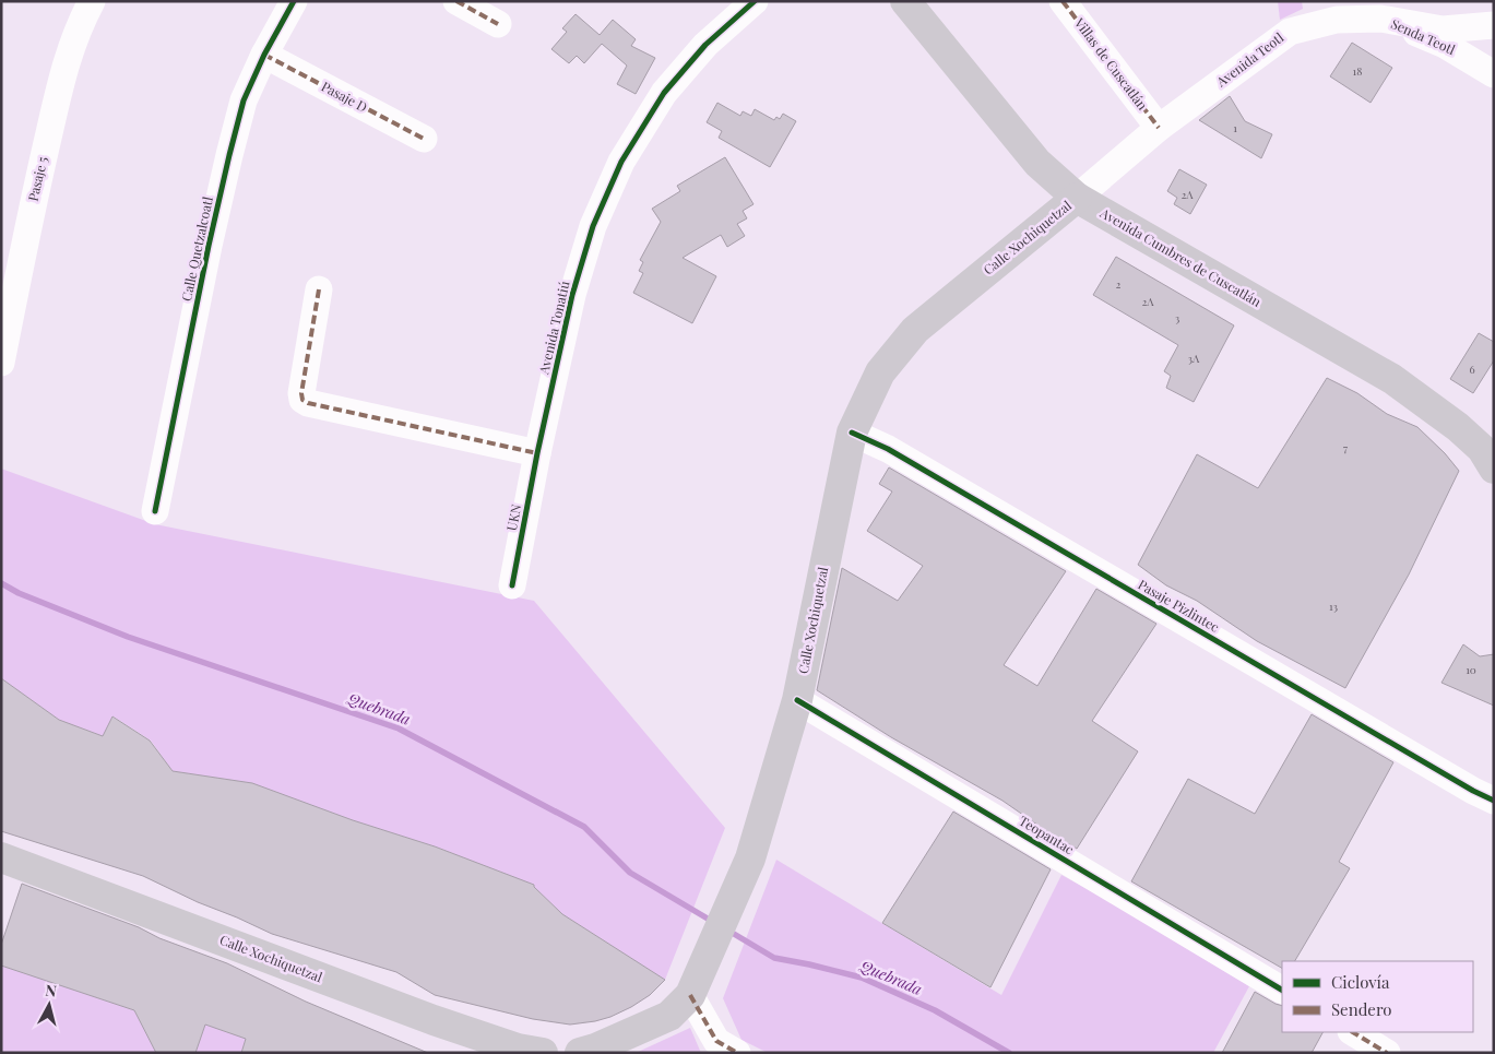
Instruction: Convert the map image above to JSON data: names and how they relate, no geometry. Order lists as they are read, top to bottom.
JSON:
{
  "streets": {
    "main road": ["Calle Xochiquetzal", "Avenida Cumbres de Cuscatlán"],
    "street": [
      "Senda Teotl",
      "Avenida Teotl",
      "Villas de Cuscatlán",
      "Pasaje D",
      "Pasaje 5",
      "Calle Quetzalcoatl",
      "Avenida Tonatiú",
      "UKN",
      "Pasaje Pizlintec",
      "Teopantac"
    ]
  },
  "crossings": [
    ["Senda Teotl", "Avenida Teotl"],
    ["Avenida Teotl", "Villas de Cuscatlán"],
    ["Avenida Teotl", "Calle Xochiquetzal"],
    ["Avenida Teotl", "Avenida Cumbres de Cuscatlán"],
    ["Pasaje D", "Calle Quetzalcoatl"],
    ["Calle Xochiquetzal", "Avenida Cumbres de Cuscatlán"],
    ["Calle Xochiquetzal", "Pasaje Pizlintec"],
    ["Calle Xochiquetzal", "Teopantac"],
    ["Avenida Tonatiú", "UKN"]
  ],
  "water": ["Quebrada"],
  "house_numbers": [
    "18",
    "1",
    "2A",
    "2",
    "2A",
    "3",
    "3A",
    "6",
    "7",
    "13",
    "10"
  ],
  "legend": ["Ciclovía", "Sendero"],
  "north": "top"
}
